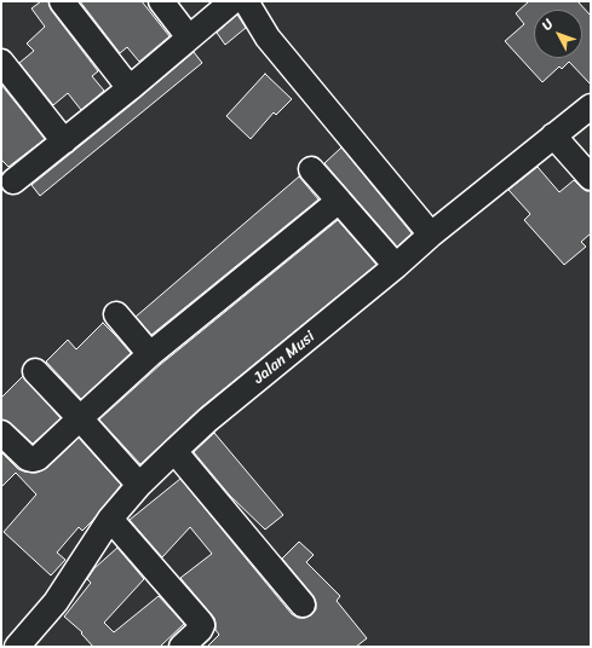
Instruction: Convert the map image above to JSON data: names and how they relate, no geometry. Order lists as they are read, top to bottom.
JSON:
{
  "streets": {
    "street": ["Jalan Musi"]
  },
  "north": "top left"
}
